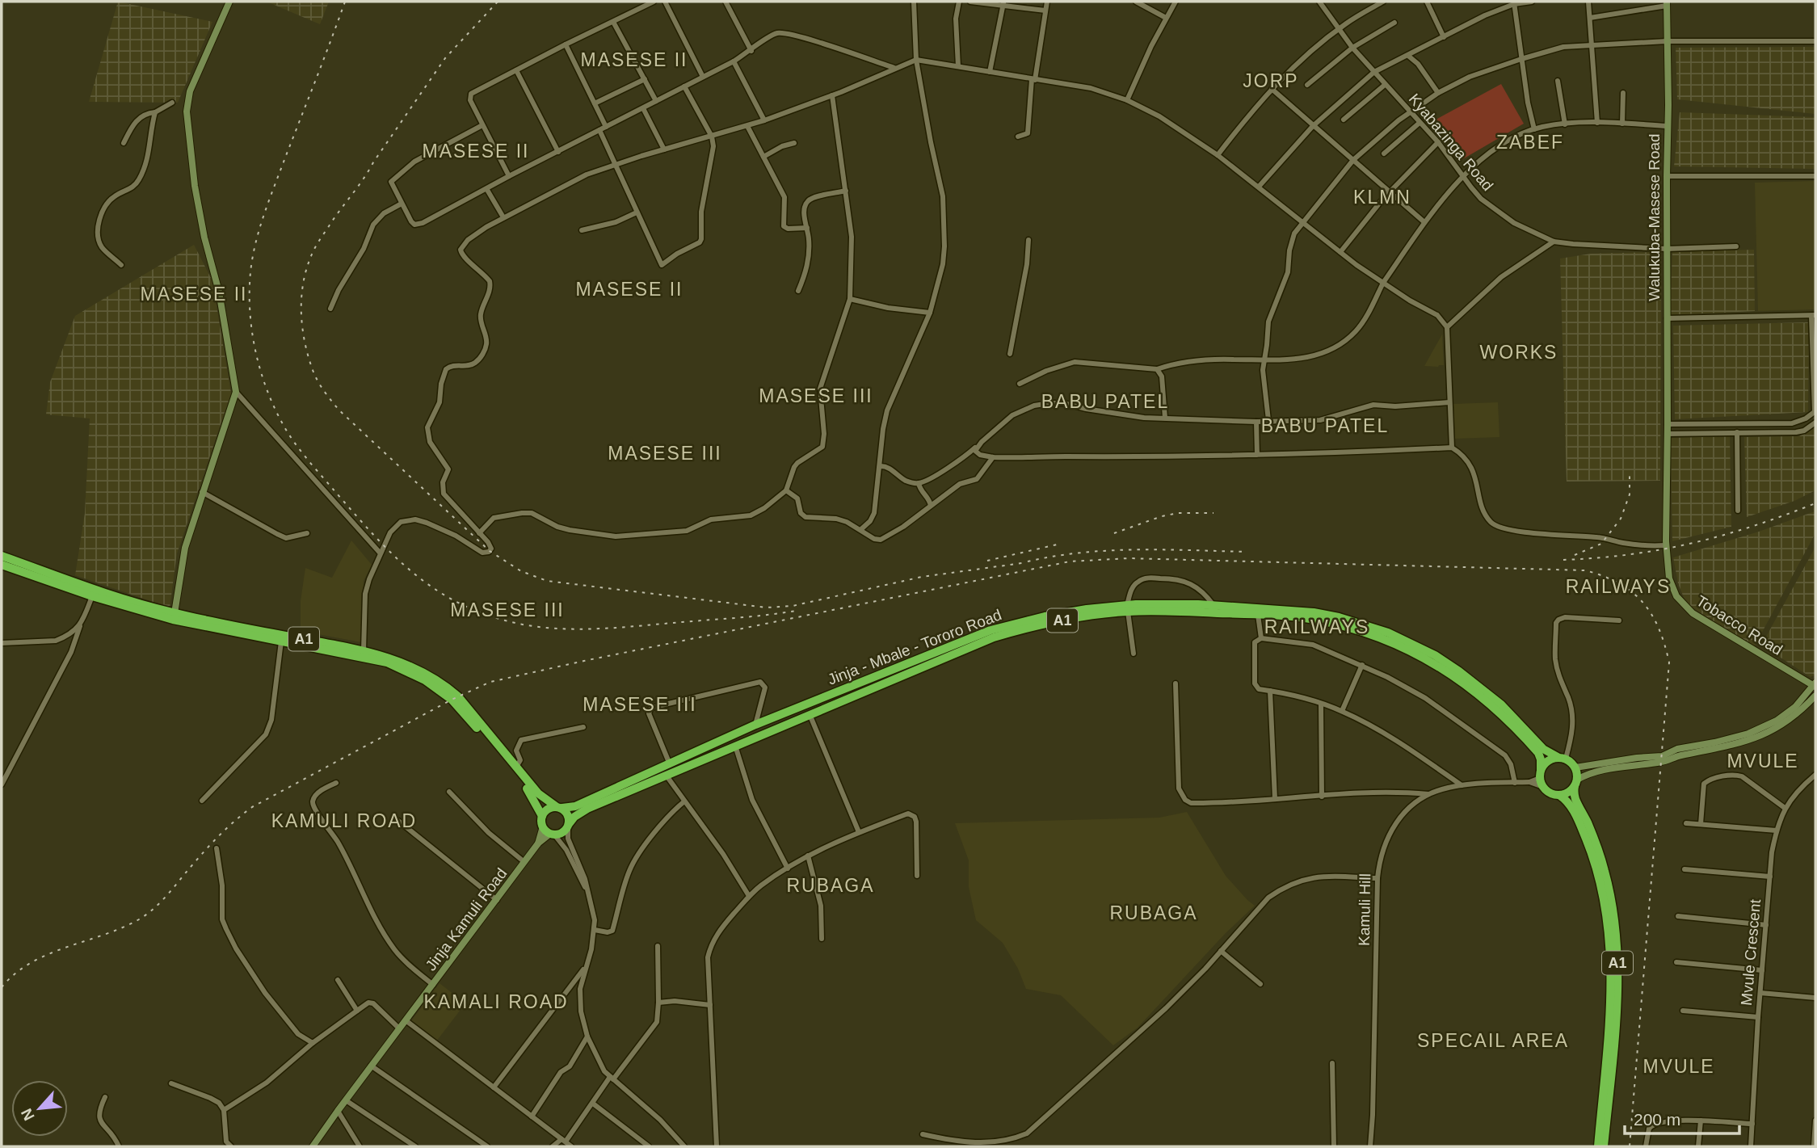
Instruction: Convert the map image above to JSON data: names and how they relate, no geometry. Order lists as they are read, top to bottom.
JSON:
{
  "streets": {
    "highway": ["A1", "Jinja - Mbale - Tororo Road"],
    "street": [
      "Kyabazinga Road",
      "Walukuba-Masese Road",
      "Tobacco Road",
      "Kamuli Hill",
      "Jinja Kamuli Road",
      "Mvule Crescent"
    ]
  },
  "crossings": [
    ["Kyabazinga Road", "Walukuba-Masese Road"],
    ["Walukuba-Masese Road", "Tobacco Road"],
    ["A1", "Jinja - Mbale - Tororo Road"],
    ["A1", "Kamuli Hill"],
    ["A1", "Jinja Kamuli Road"],
    ["Jinja - Mbale - Tororo Road", "Kamuli Hill"],
    ["Jinja - Mbale - Tororo Road", "Jinja Kamuli Road"]
  ],
  "districts": [
    "MASESE II",
    "JORP",
    "ZABEF",
    "MASESE II",
    "KLMN",
    "MASESE II",
    "MASESE II",
    "WORKS",
    "MASESE III",
    "BABU PATEL",
    "BABU PATEL",
    "MASESE III",
    "RAILWAYS",
    "MASESE III",
    "RAILWAYS",
    "MASESE III",
    "MVULE",
    "KAMULI ROAD",
    "RUBAGA",
    "RUBAGA",
    "KAMALI ROAD",
    "SPECAIL AREA",
    "MVULE"
  ],
  "scale_bar": "200 m",
  "north": "bottom left"
}
